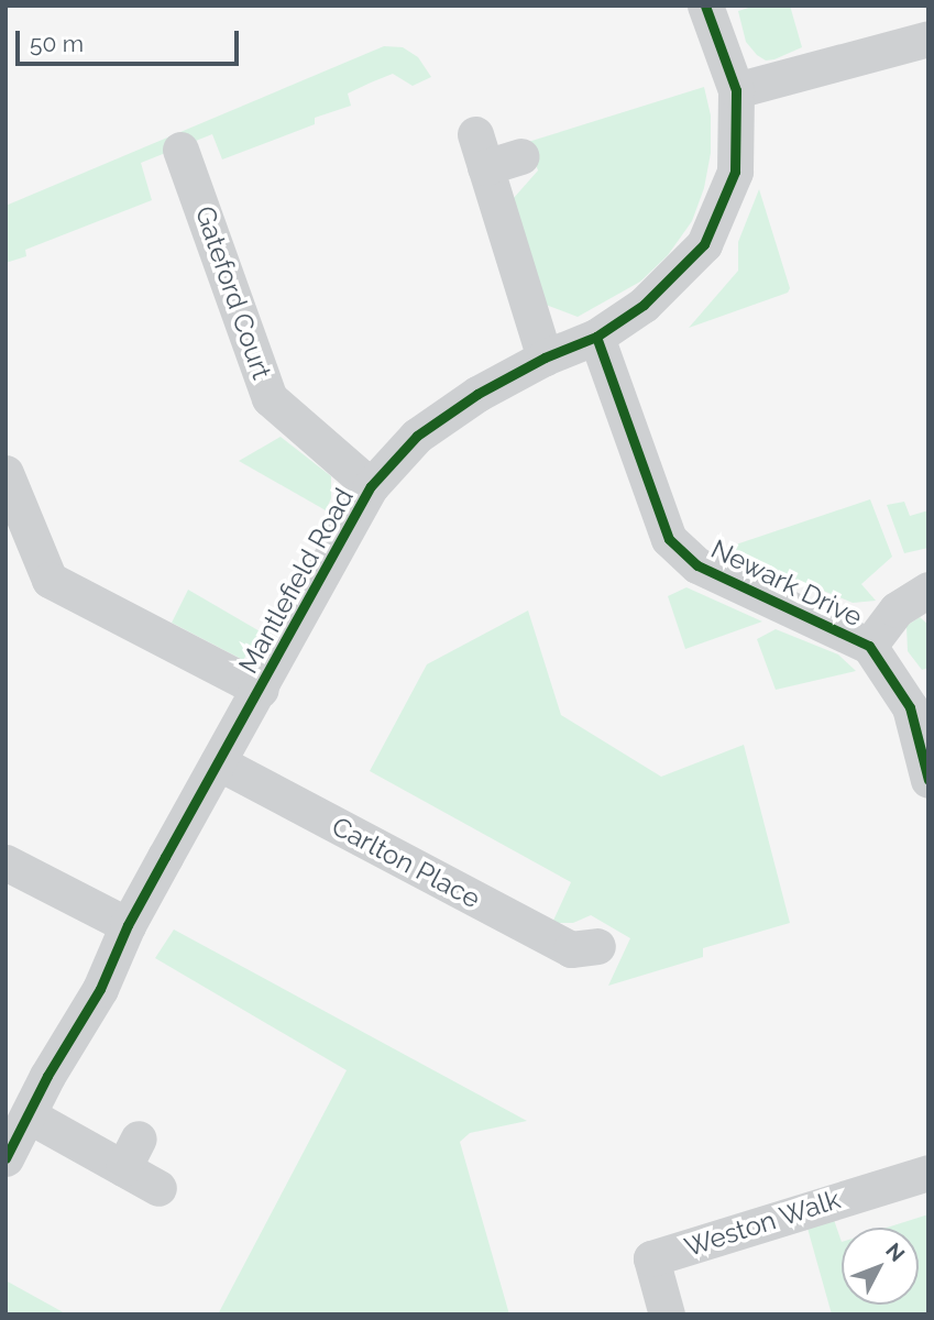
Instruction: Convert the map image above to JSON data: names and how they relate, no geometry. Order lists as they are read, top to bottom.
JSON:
{
  "streets": {
    "street": [
      "Gateford Court",
      "Mantlefield Road",
      "Newark Drive",
      "Carlton Place",
      "Weston Walk"
    ]
  },
  "crossings": [
    ["Gateford Court", "Mantlefield Road"],
    ["Mantlefield Road", "Newark Drive"],
    ["Mantlefield Road", "Carlton Place"]
  ],
  "scale_bar": "50 m",
  "north": "top right"
}
